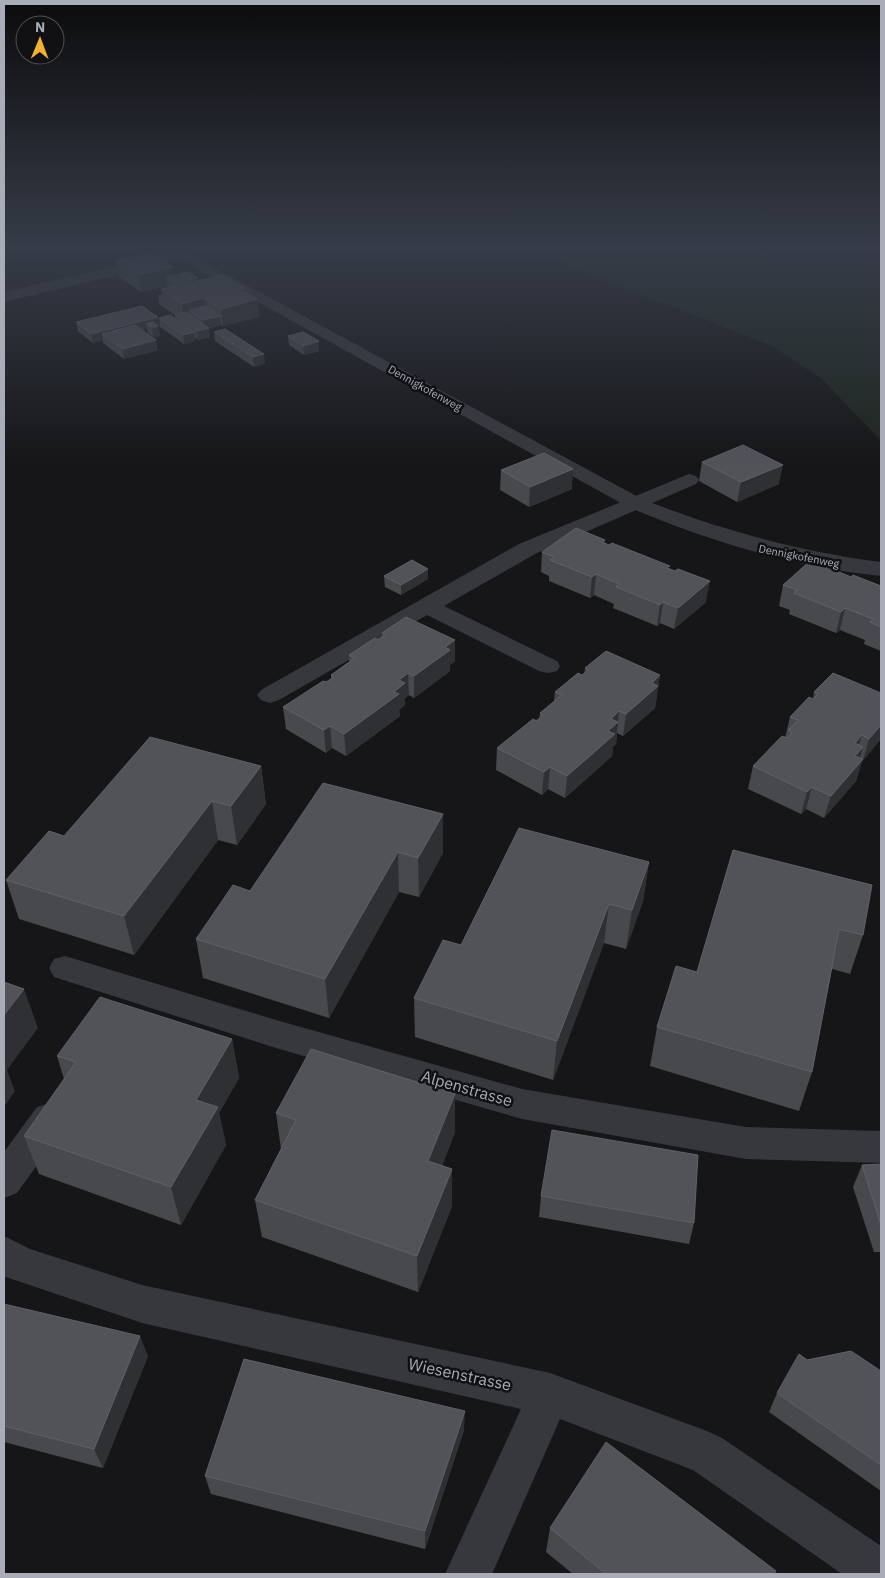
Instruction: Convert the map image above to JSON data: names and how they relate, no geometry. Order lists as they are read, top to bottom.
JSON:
{
  "streets": {
    "street": ["Dennigkofenweg", "Alpenstrasse", "Wiesenstrasse"]
  },
  "north": "top"
}
